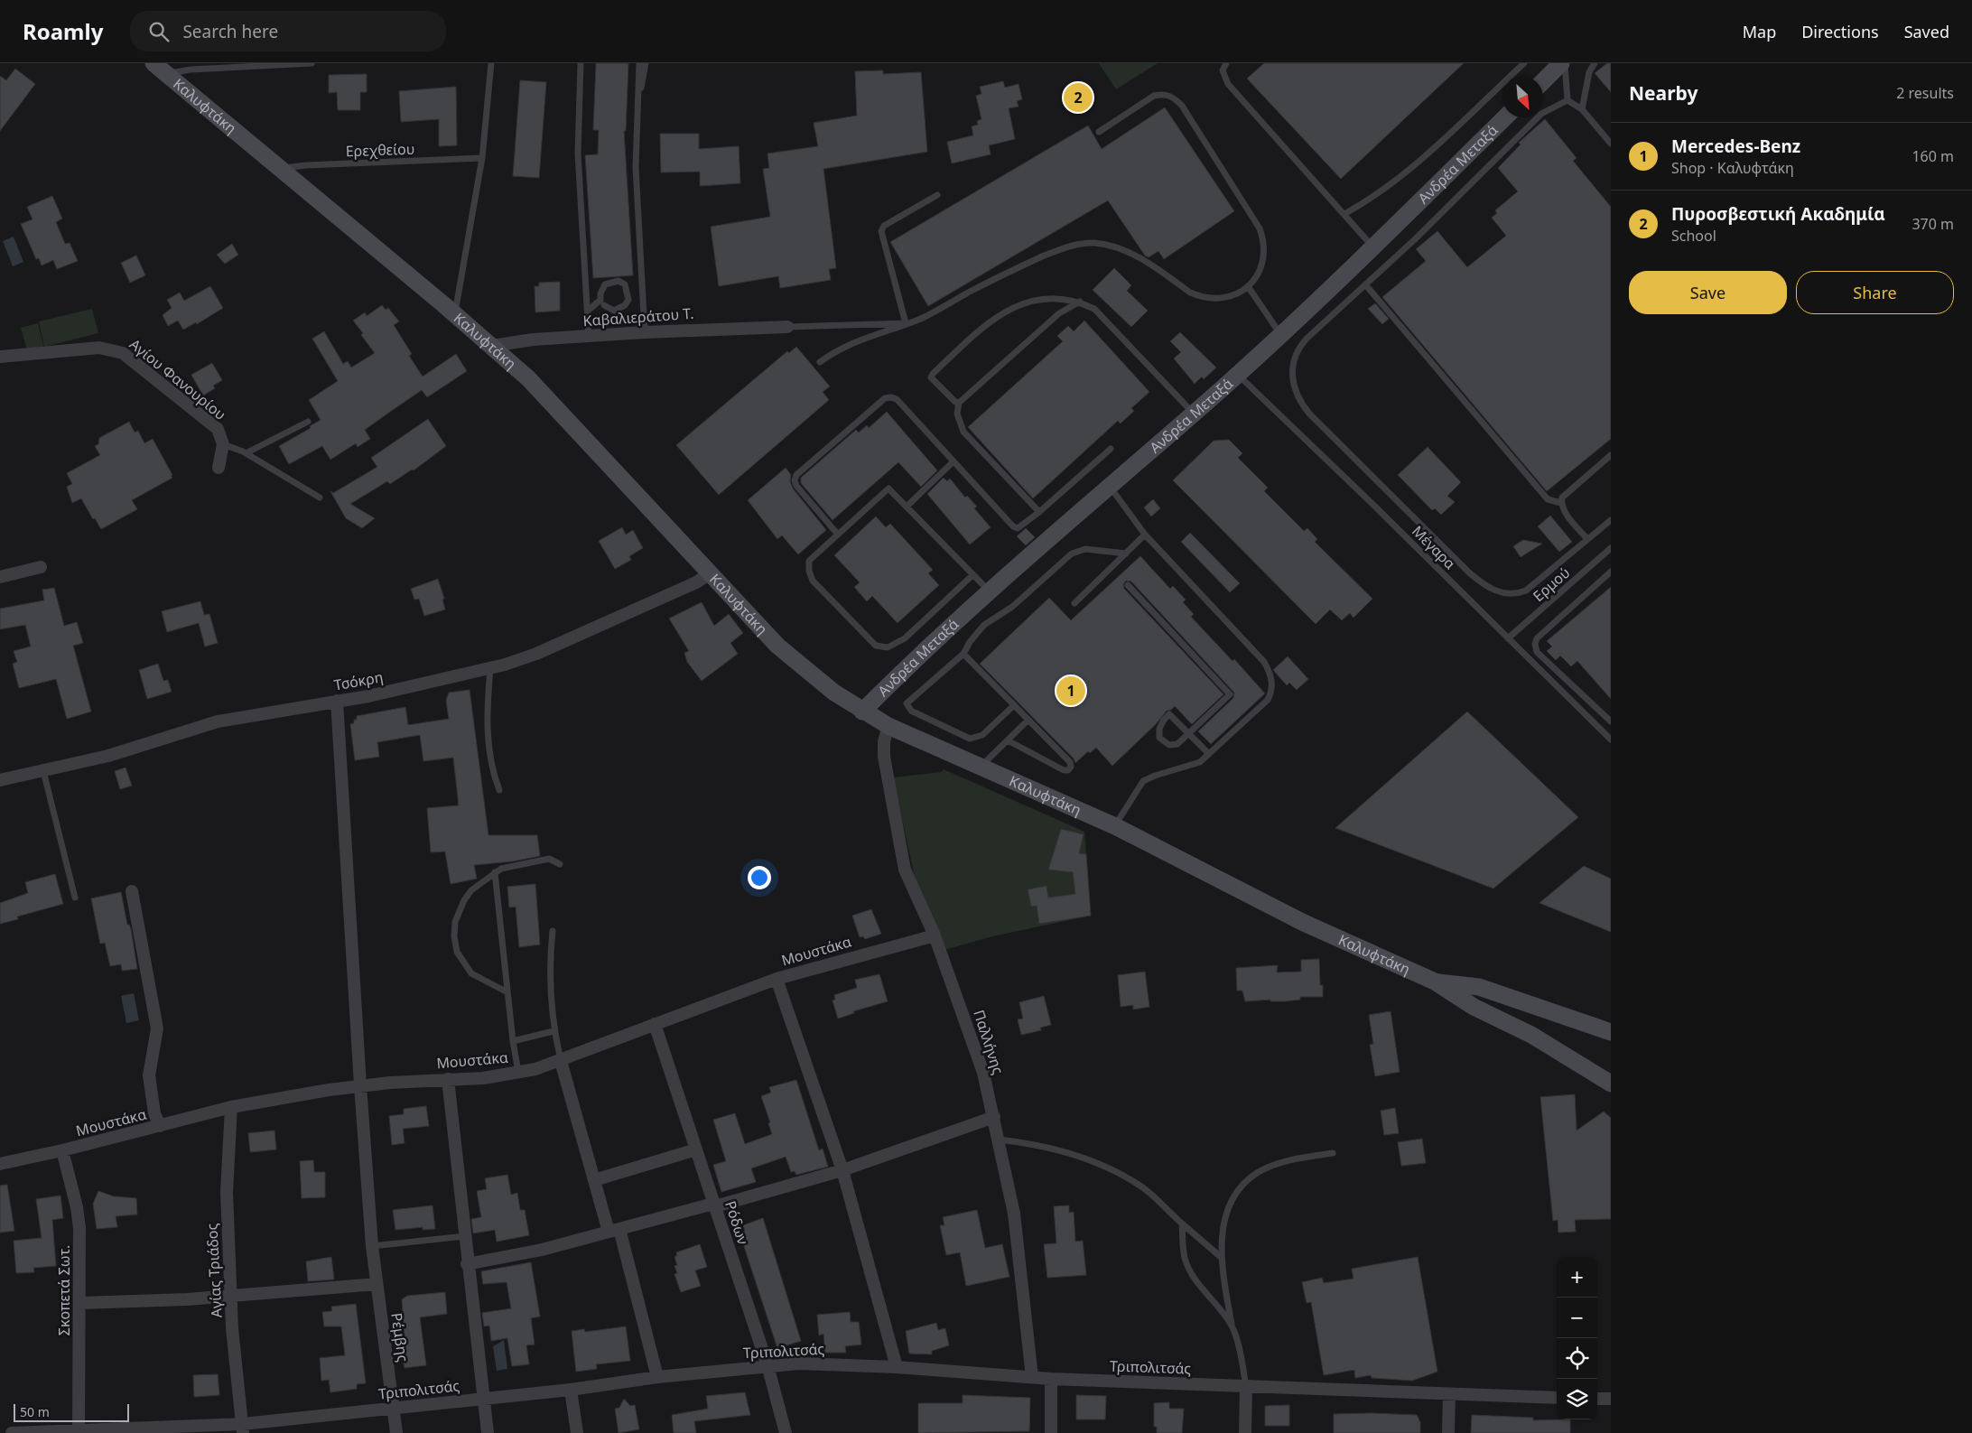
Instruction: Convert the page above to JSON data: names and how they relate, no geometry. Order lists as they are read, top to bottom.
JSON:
{
  "streets": {
    "main road": ["Καλυφτάκη", "Ανδρέα Μεταξά"],
    "street": [
      "Καβαλιεράτου Τ.",
      "Αγίου Φανουρίου",
      "Τσόκρη",
      "Μουστάκα",
      "Παλλήνης",
      "Ρόδων",
      "Αγίας Τριάδος",
      "Σκοπετά Σωτ.",
      "Ρέμβης",
      "Τριπολιτσάς"
    ],
    "lane": ["Ερεχθείου", "Μέγαρα", "Ερμού"]
  },
  "crossings": [
    ["Καλυφτάκη", "Ερεχθείου"],
    ["Καλυφτάκη", "Ανδρέα Μεταξά"],
    ["Καλυφτάκη", "Καβαλιεράτου Τ."],
    ["Καλυφτάκη", "Τσόκρη"],
    ["Καλυφτάκη", "Παλλήνης"],
    ["Ανδρέα Μεταξά", "Μέγαρα"],
    ["Μέγαρα", "Ερμού"],
    ["Τσόκρη", "Ρέμβης"],
    ["Μουστάκα", "Παλλήνης"],
    ["Μουστάκα", "Ρόδων"],
    ["Μουστάκα", "Αγίας Τριάδος"],
    ["Μουστάκα", "Σκοπετά Σωτ."],
    ["Μουστάκα", "Ρέμβης"],
    ["Παλλήνης", "Τριπολιτσάς"],
    ["Ρόδων", "Τριπολιτσάς"],
    ["Αγίας Τριάδος", "Τριπολιτσάς"],
    ["Σκοπετά Σωτ.", "Τριπολιτσάς"],
    ["Ρέμβης", "Τριπολιτσάς"]
  ],
  "scale_bar": "50 m",
  "north": "bottom right",
  "page": {
    "header": "Roamly",
    "search": "Search here",
    "nav": ["Map", "Directions", "Saved"],
    "heading": ["Nearby", "2 results"],
    "pins": ["2", "1"],
    "list": [
      {
        "mark": "1",
        "name": "Mercedes-Benz",
        "note": "Shop · Καλυφτάκη",
        "value": "160 m"
      },
      {
        "mark": "2",
        "name": "Πυροσβεστική Ακαδημία",
        "note": "School",
        "value": "370 m"
      }
    ],
    "buttons": ["Save", "Share"],
    "map_buttons": ["+", "−"],
    "scale": "50 m"
  }
}
